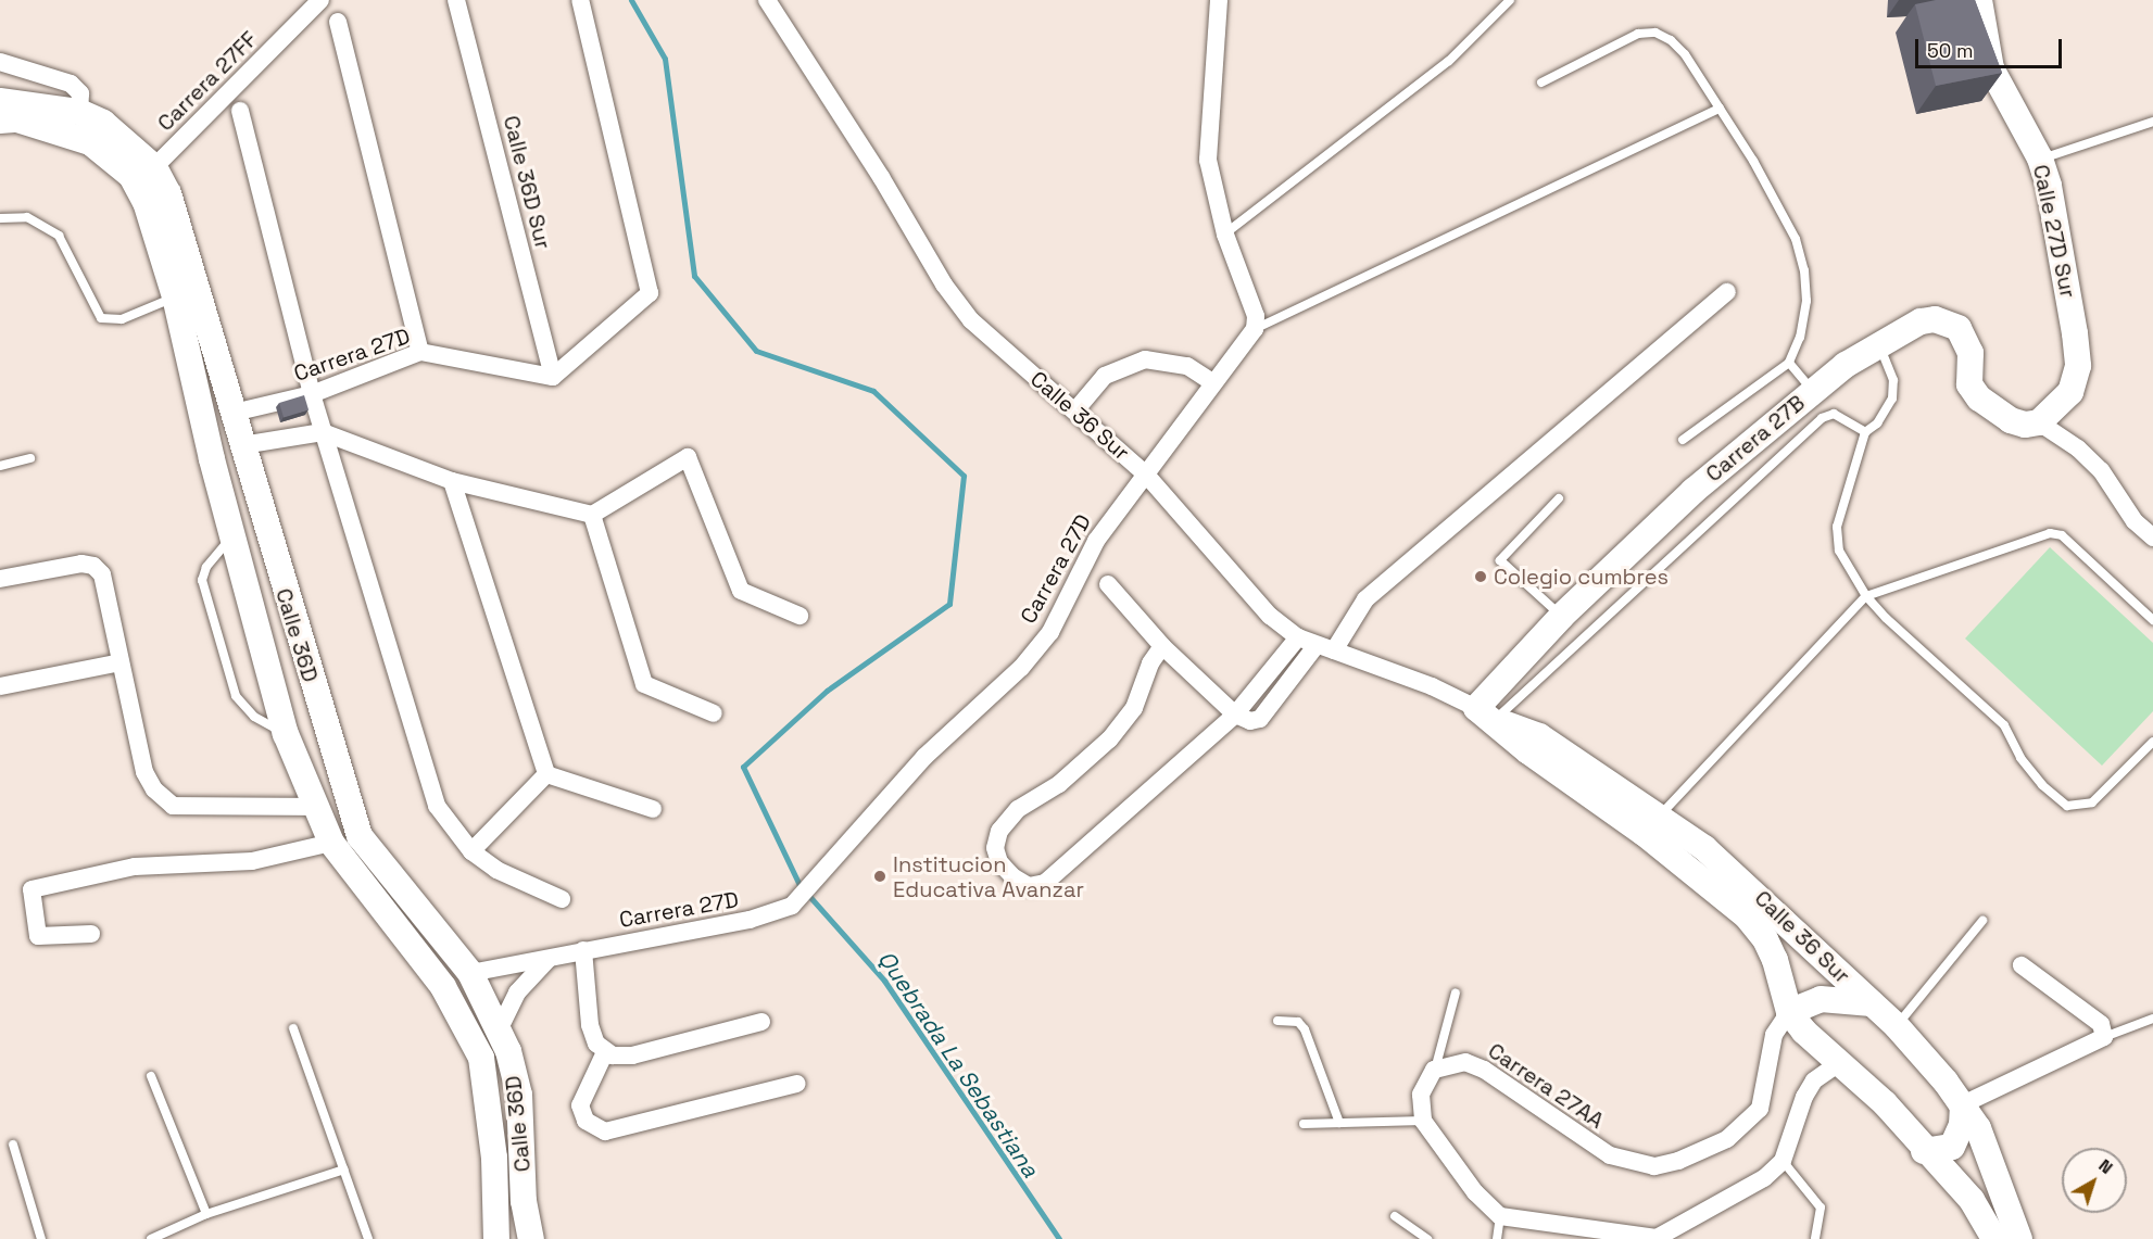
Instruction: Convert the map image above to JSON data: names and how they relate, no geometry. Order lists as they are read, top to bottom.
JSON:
{
  "streets": {
    "street": [
      "Carrera 27FF",
      "Calle 36D Sur",
      "Calle 27D Sur",
      "Carrera 27D",
      "Calle 36 Sur",
      "Carrera 27B",
      "Calle 36D",
      "Carrera 27AA"
    ]
  },
  "crossings": [
    ["Carrera 27FF", "Calle 36D"],
    ["Calle 36D Sur", "Carrera 27D"],
    ["Calle 27D Sur", "Carrera 27B"],
    ["Carrera 27D", "Calle 36 Sur"],
    ["Carrera 27D", "Calle 36D"],
    ["Calle 36 Sur", "Carrera 27B"],
    ["Calle 36 Sur", "Carrera 27AA"]
  ],
  "water": ["Quebrada La Sebastiana"],
  "places": ["Colegio cumbres", "Institucion Educativa Avanzar"],
  "scale_bar": "50 m",
  "north": "top right"
}
